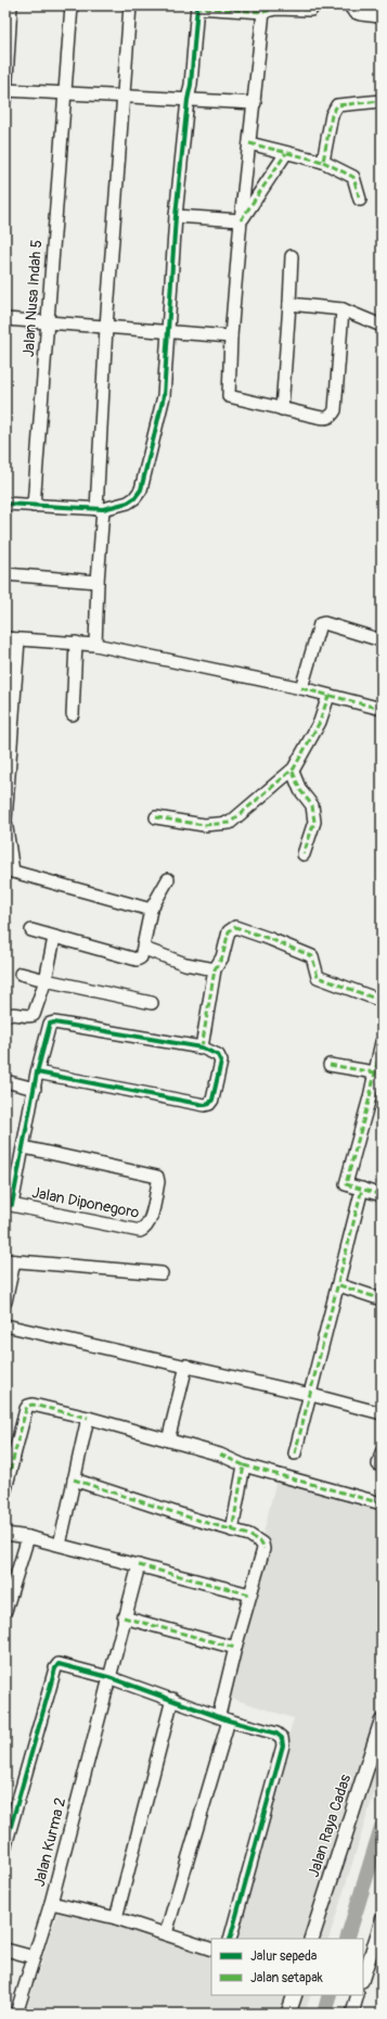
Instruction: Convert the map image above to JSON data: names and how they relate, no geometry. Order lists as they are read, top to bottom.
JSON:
{
  "streets": {
    "street": [
      "Jalan Nusa Indah 5",
      "Jalan Diponegoro",
      "Jalan Raya Cadas",
      "Jalan Kurma 2"
    ]
  },
  "legend": ["Jalur sepeda", "Jalan setapak"]
}
